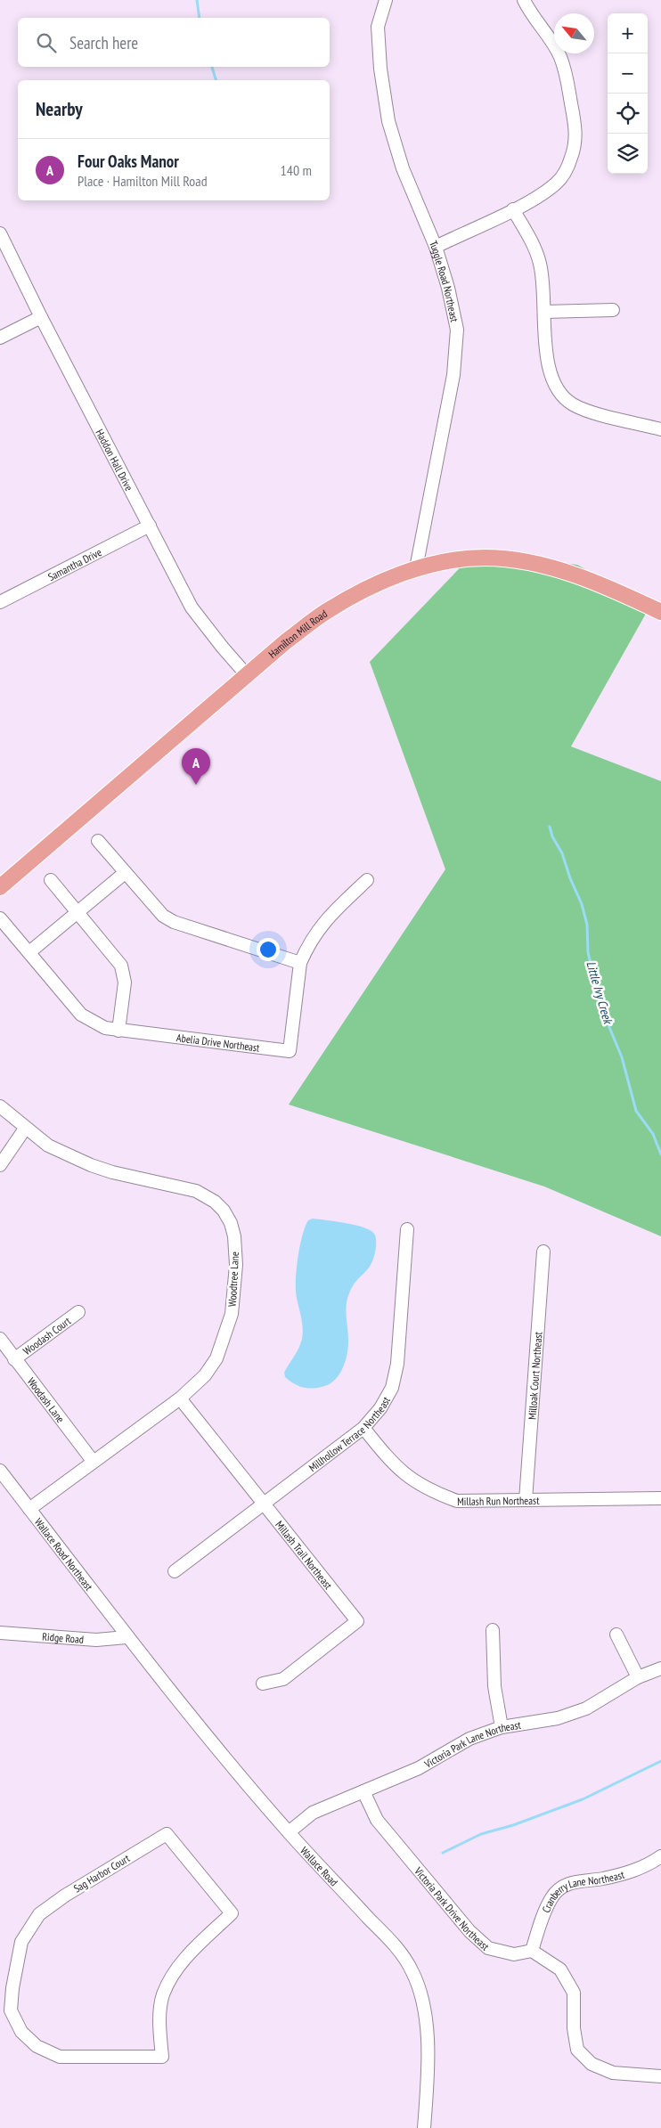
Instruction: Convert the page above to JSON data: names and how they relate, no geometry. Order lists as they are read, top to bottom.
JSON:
{
  "streets": {
    "main road": ["Hamilton Mill Road"],
    "street": [
      "Tuggle Road Northeast",
      "Haddon Hall Drive",
      "Samantha Drive",
      "Abelia Drive Northeast",
      "Woodtree Lane",
      "Woodash Court",
      "Milloak Court Northeast",
      "Woodash Lane",
      "Millhollow Terrace Northeast",
      "Millash Run Northeast",
      "Wallace Road Northeast",
      "Millash Trail Northeast",
      "Ridge Road",
      "Victoria Park Lane Northeast",
      "Wallace Road",
      "Sag Harbor Court",
      "Cranberry Lane Northeast",
      "Victoria Park Drive Northeast"
    ]
  },
  "crossings": [
    ["Tuggle Road Northeast", "Hamilton Mill Road"],
    ["Haddon Hall Drive", "Samantha Drive"],
    ["Haddon Hall Drive", "Hamilton Mill Road"],
    ["Woodtree Lane", "Woodash Lane"],
    ["Woodtree Lane", "Wallace Road Northeast"],
    ["Woodtree Lane", "Millash Trail Northeast"],
    ["Woodash Court", "Woodash Lane"],
    ["Milloak Court Northeast", "Millash Run Northeast"],
    ["Millhollow Terrace Northeast", "Millash Run Northeast"],
    ["Millhollow Terrace Northeast", "Millash Trail Northeast"],
    ["Wallace Road Northeast", "Ridge Road"],
    ["Wallace Road Northeast", "Wallace Road"],
    ["Ridge Road", "Wallace Road"],
    ["Victoria Park Lane Northeast", "Wallace Road"],
    ["Victoria Park Lane Northeast", "Victoria Park Drive Northeast"],
    ["Cranberry Lane Northeast", "Victoria Park Drive Northeast"]
  ],
  "water": ["Little Ivy Creek"],
  "north": "top left",
  "page": {
    "map_buttons": ["+", "−"],
    "search": "Search here",
    "heading": "Nearby",
    "list": [
      {
        "mark": "A",
        "name": "Four Oaks Manor",
        "note": "Place · Hamilton Mill Road",
        "value": "140 m"
      }
    ],
    "pins": "A"
  }
}
